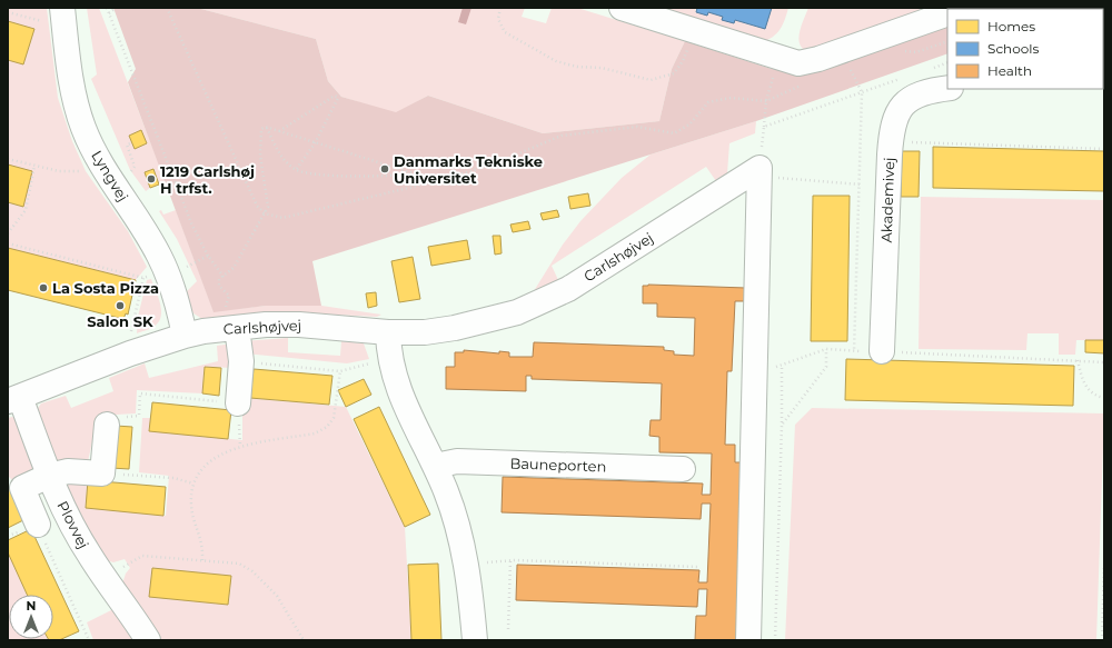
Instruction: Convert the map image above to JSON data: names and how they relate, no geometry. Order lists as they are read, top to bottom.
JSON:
{
  "streets": {
    "street": [
      "Lyngvej",
      "Akademivej",
      "Carlshøjvej",
      "Bauneporten",
      "Plovvej"
    ]
  },
  "crossings": [
    ["Lyngvej", "Carlshøjvej"],
    ["Carlshøjvej", "Plovvej"]
  ],
  "places": [
    "Danmarks Tekniske Universitet",
    "1219 Carlshøj H trfst.",
    "La Sosta Pizza",
    "Salon SK"
  ],
  "legend": ["Homes", "Schools", "Health"],
  "north": "top"
}
